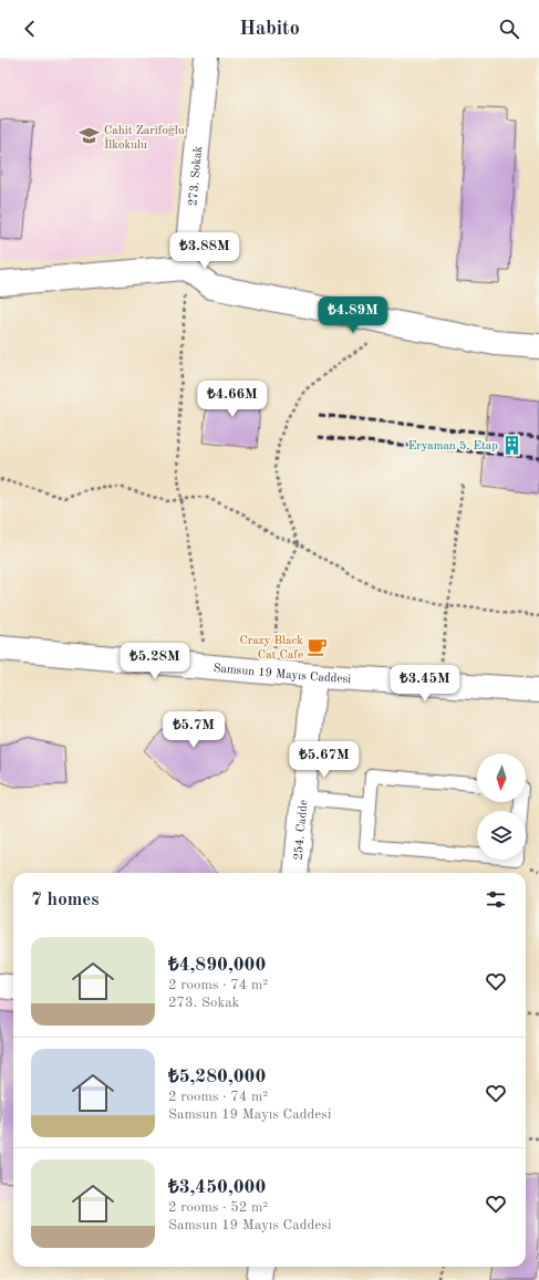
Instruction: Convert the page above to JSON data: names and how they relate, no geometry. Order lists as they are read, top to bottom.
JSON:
{
  "streets": {
    "street": ["273. Sokak", "Samsun 19 Mayıs Caddesi", "254. Cadde"]
  },
  "crossings": [
    ["Samsun 19 Mayıs Caddesi", "254. Cadde"]
  ],
  "places": {
    "school or university": ["Cahit Zarifoğlu İlkokulu"],
    "building": ["Eryaman 5. Etap"],
    "cafe": ["Crazy Black Cat Cafe"]
  },
  "north": "bottom",
  "page": {
    "header": "Habito",
    "price": [
      "₺3.88M",
      "₺4.89M",
      "₺4.66M",
      "₺5.28M",
      "₺3.45M",
      "₺5.7M",
      "₺5.67M"
    ],
    "heading": "7 homes",
    "list": [
      {
        "name": "₺4,890,000",
        "note": "2 rooms · 74 m² · 273. Sokak"
      },
      {
        "name": "₺5,280,000",
        "note": "2 rooms · 74 m² · Samsun 19 Mayıs Caddesi"
      },
      {
        "name": "₺3,450,000",
        "note": "2 rooms · 52 m² · Samsun 19 Mayıs Caddesi"
      }
    ]
  }
}
